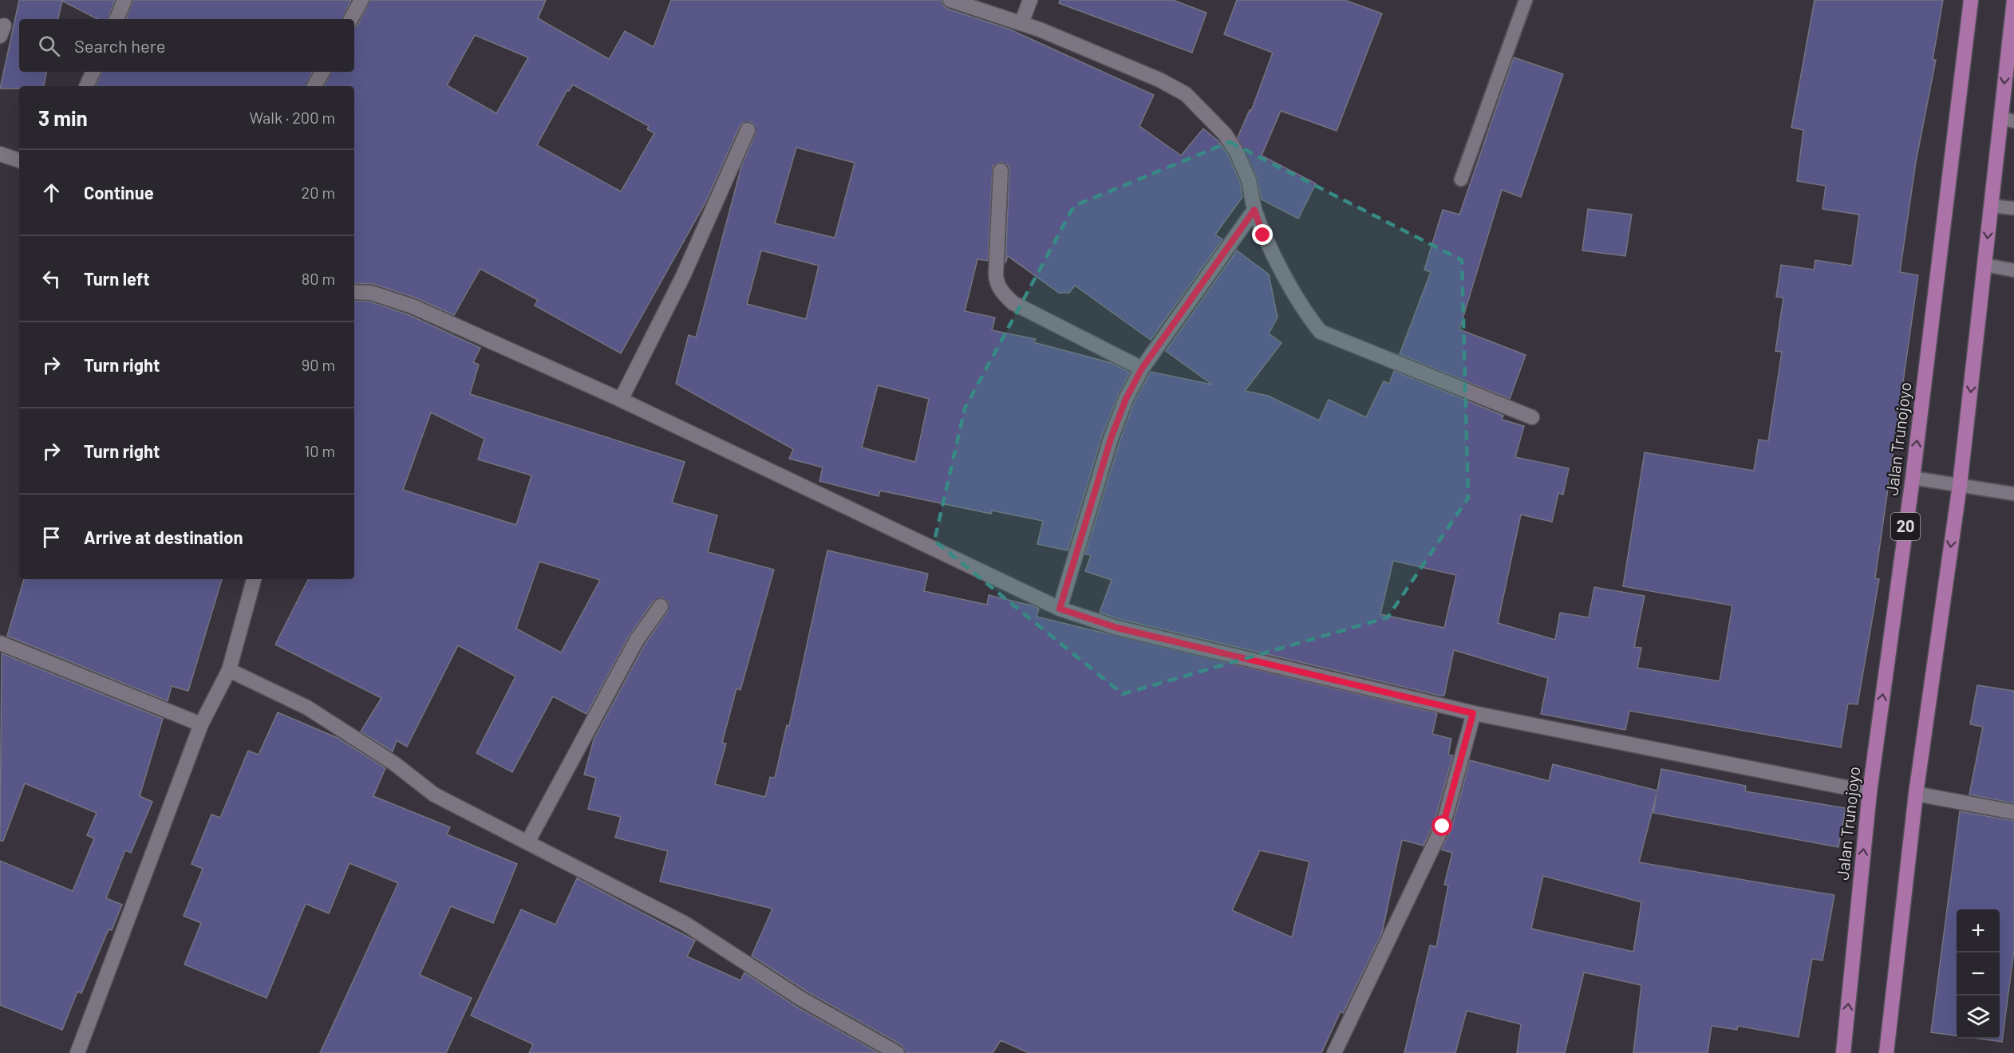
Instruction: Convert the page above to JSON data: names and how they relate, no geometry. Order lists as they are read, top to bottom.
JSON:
{
  "streets": {
    "highway": ["Jalan Trunojoyo", "20"]
  },
  "page": {
    "search": "Search here",
    "heading": ["3 min", "Walk · 200 m"],
    "list": [
      ["Continue", "20 m"],
      ["Turn left", "80 m"],
      ["Turn right", "90 m"],
      ["Turn right", "10 m"],
      "Arrive at destination"
    ],
    "map_buttons": ["+", "−"]
  }
}
